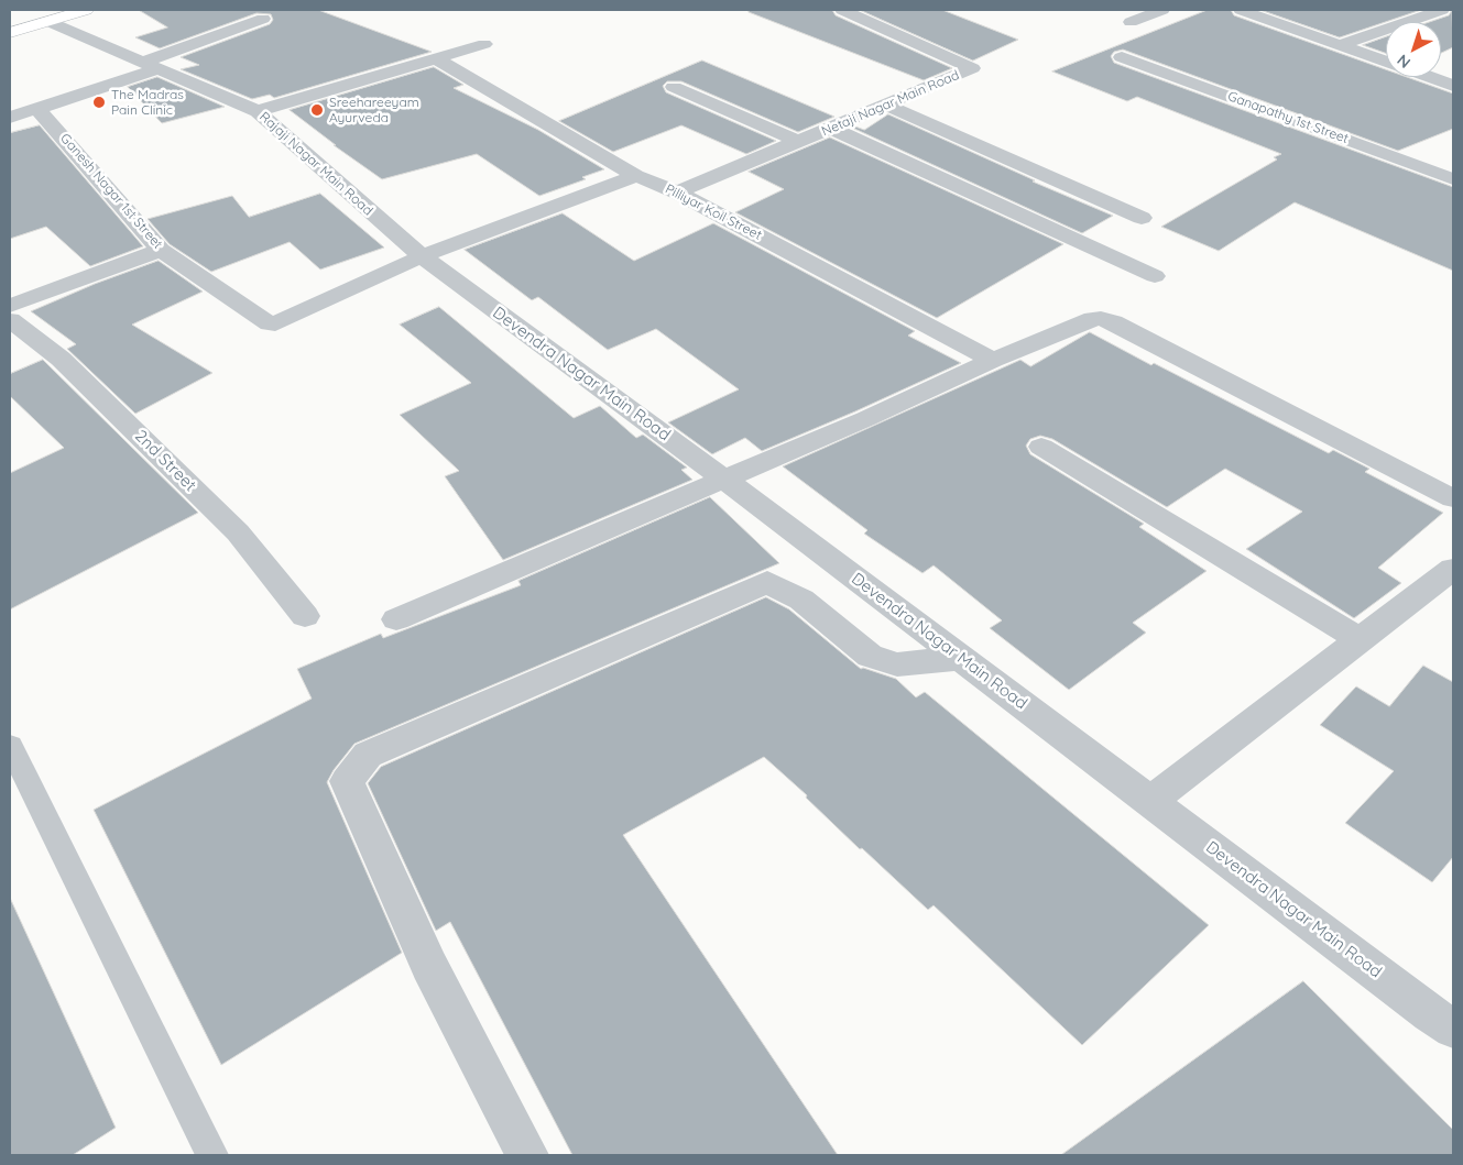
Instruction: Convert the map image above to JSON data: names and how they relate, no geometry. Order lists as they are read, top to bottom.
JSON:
{
  "streets": {
    "street": [
      "Netaji Nagar Main Road",
      "Ganapathy 1st Street",
      "Rajaji Nagar Main Road",
      "Ganesh Nagar 1st Street",
      "Pilliyar Koil Street",
      "Devendra Nagar Main Road",
      "2nd Street"
    ]
  },
  "crossings": [
    ["Netaji Nagar Main Road", "Pilliyar Koil Street"],
    ["Rajaji Nagar Main Road", "Ganesh Nagar 1st Street"],
    ["Rajaji Nagar Main Road", "Devendra Nagar Main Road"],
    ["Ganesh Nagar 1st Street", "Devendra Nagar Main Road"]
  ],
  "places": ["The Madras Pain Clinic", "Sreehareeyam Ayurveda"],
  "north": "bottom left"
}
